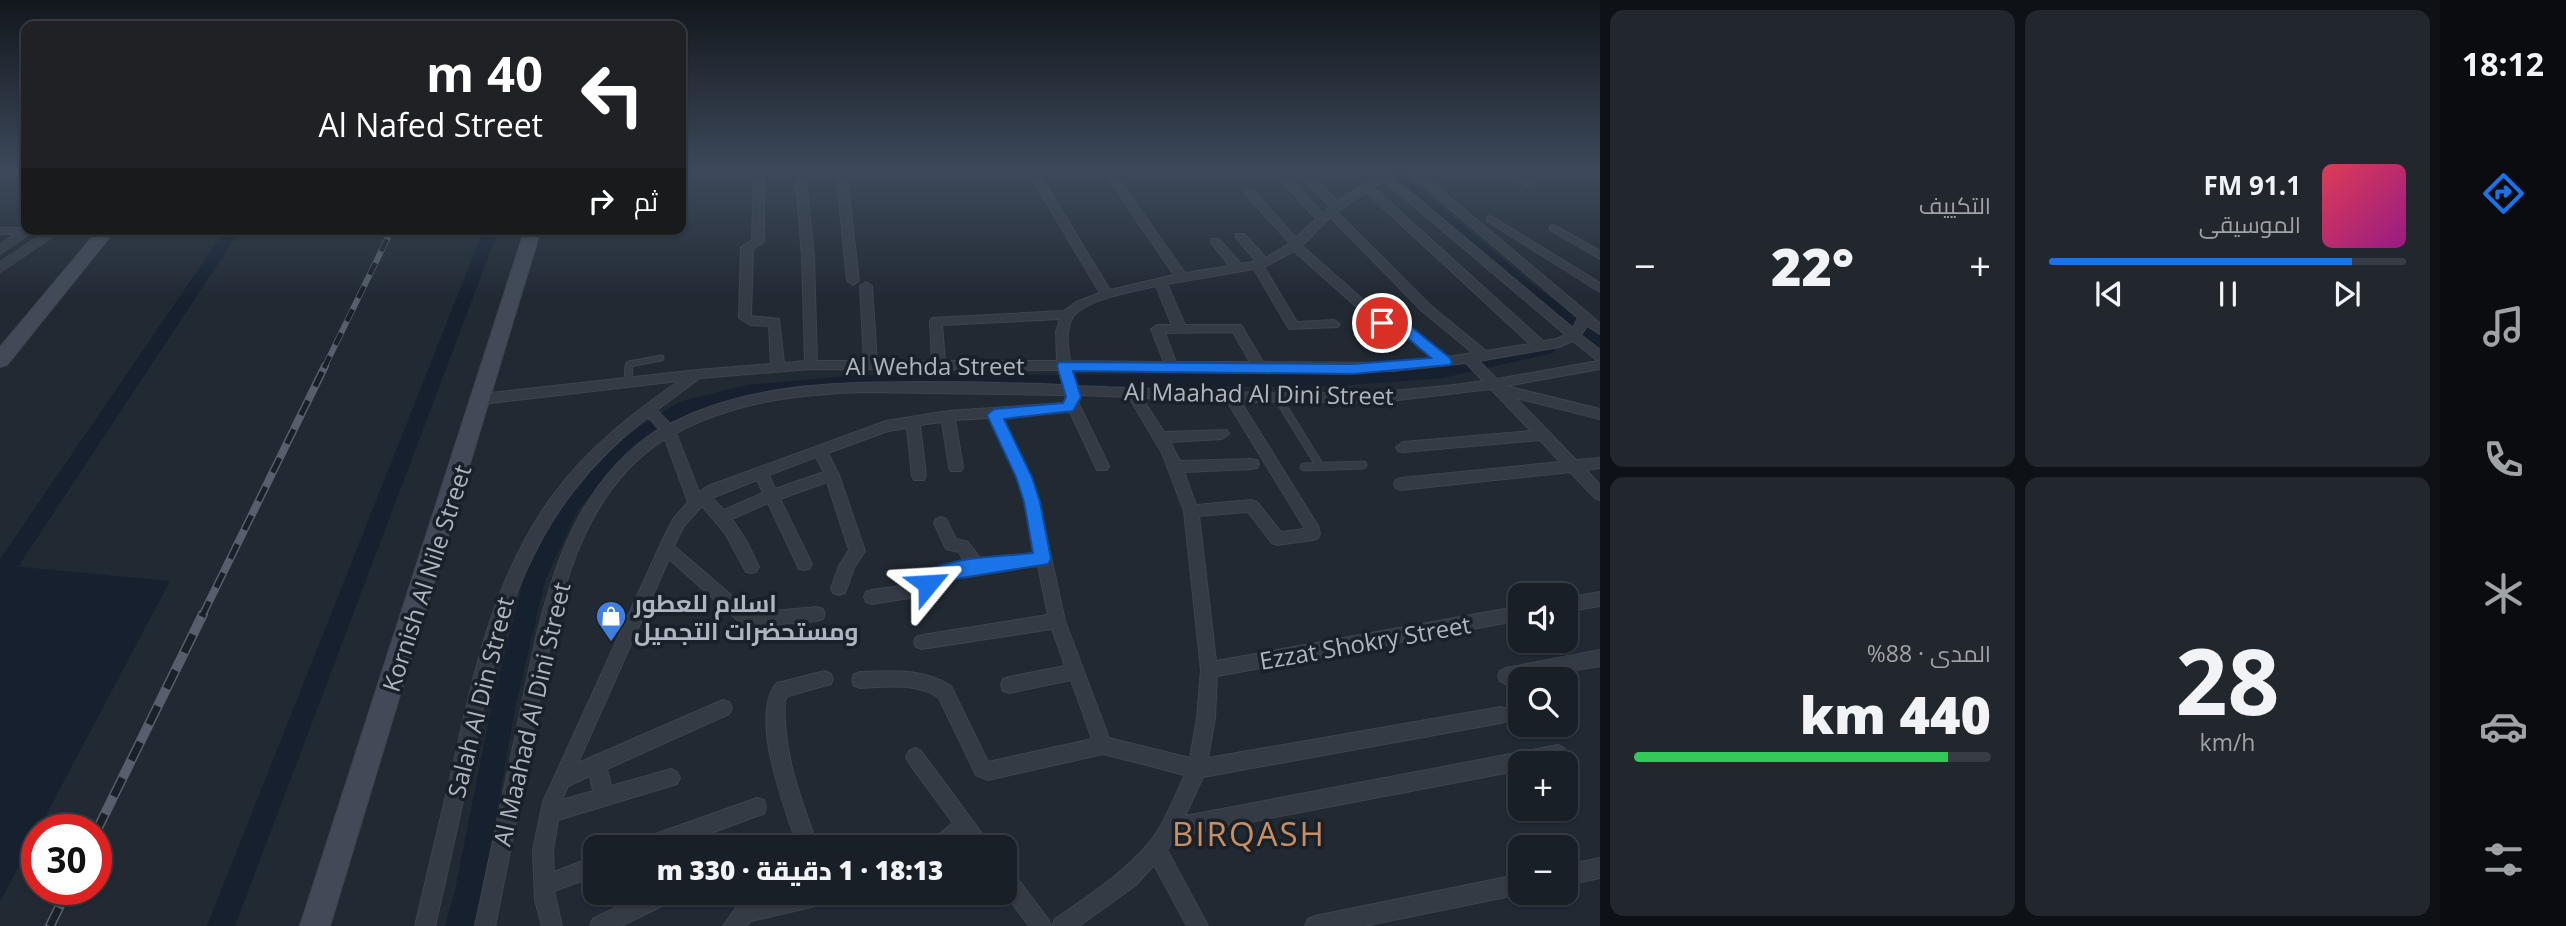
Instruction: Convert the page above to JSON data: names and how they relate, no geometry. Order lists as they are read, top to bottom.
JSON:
{
  "streets": {
    "main road": ["Kornish Al Nile Street"],
    "street": [
      "Al Wehda Street",
      "Al Maahad Al Dini Street",
      "Ezzat Shokry Street",
      "Salah Al Din Street"
    ]
  },
  "crossings": [
    ["Al Wehda Street", "Kornish Al Nile Street"],
    ["Al Wehda Street", "Salah Al Din Street"]
  ],
  "districts": ["BIRQASH"],
  "places": {
    "shop": ["اسلام للعطور ومستحضرات التجميل"]
  },
  "page": {
    "tabs": "18:12",
    "tile": [
      "التكييف",
      ["28", "km/h"],
      ["المدى · 88%", "440 km"]
    ],
    "turn": ["40 m", "Al Nafed Street"],
    "song": ["91.1 FM", "الموسيقى"],
    "then": "ثم",
    "heat": ["−", "22°", "+"],
    "map_buttons": ["+", "−"],
    "limit": "30",
    "trip": "18:13 · 1 دقيقة · 330 m"
  }
}
